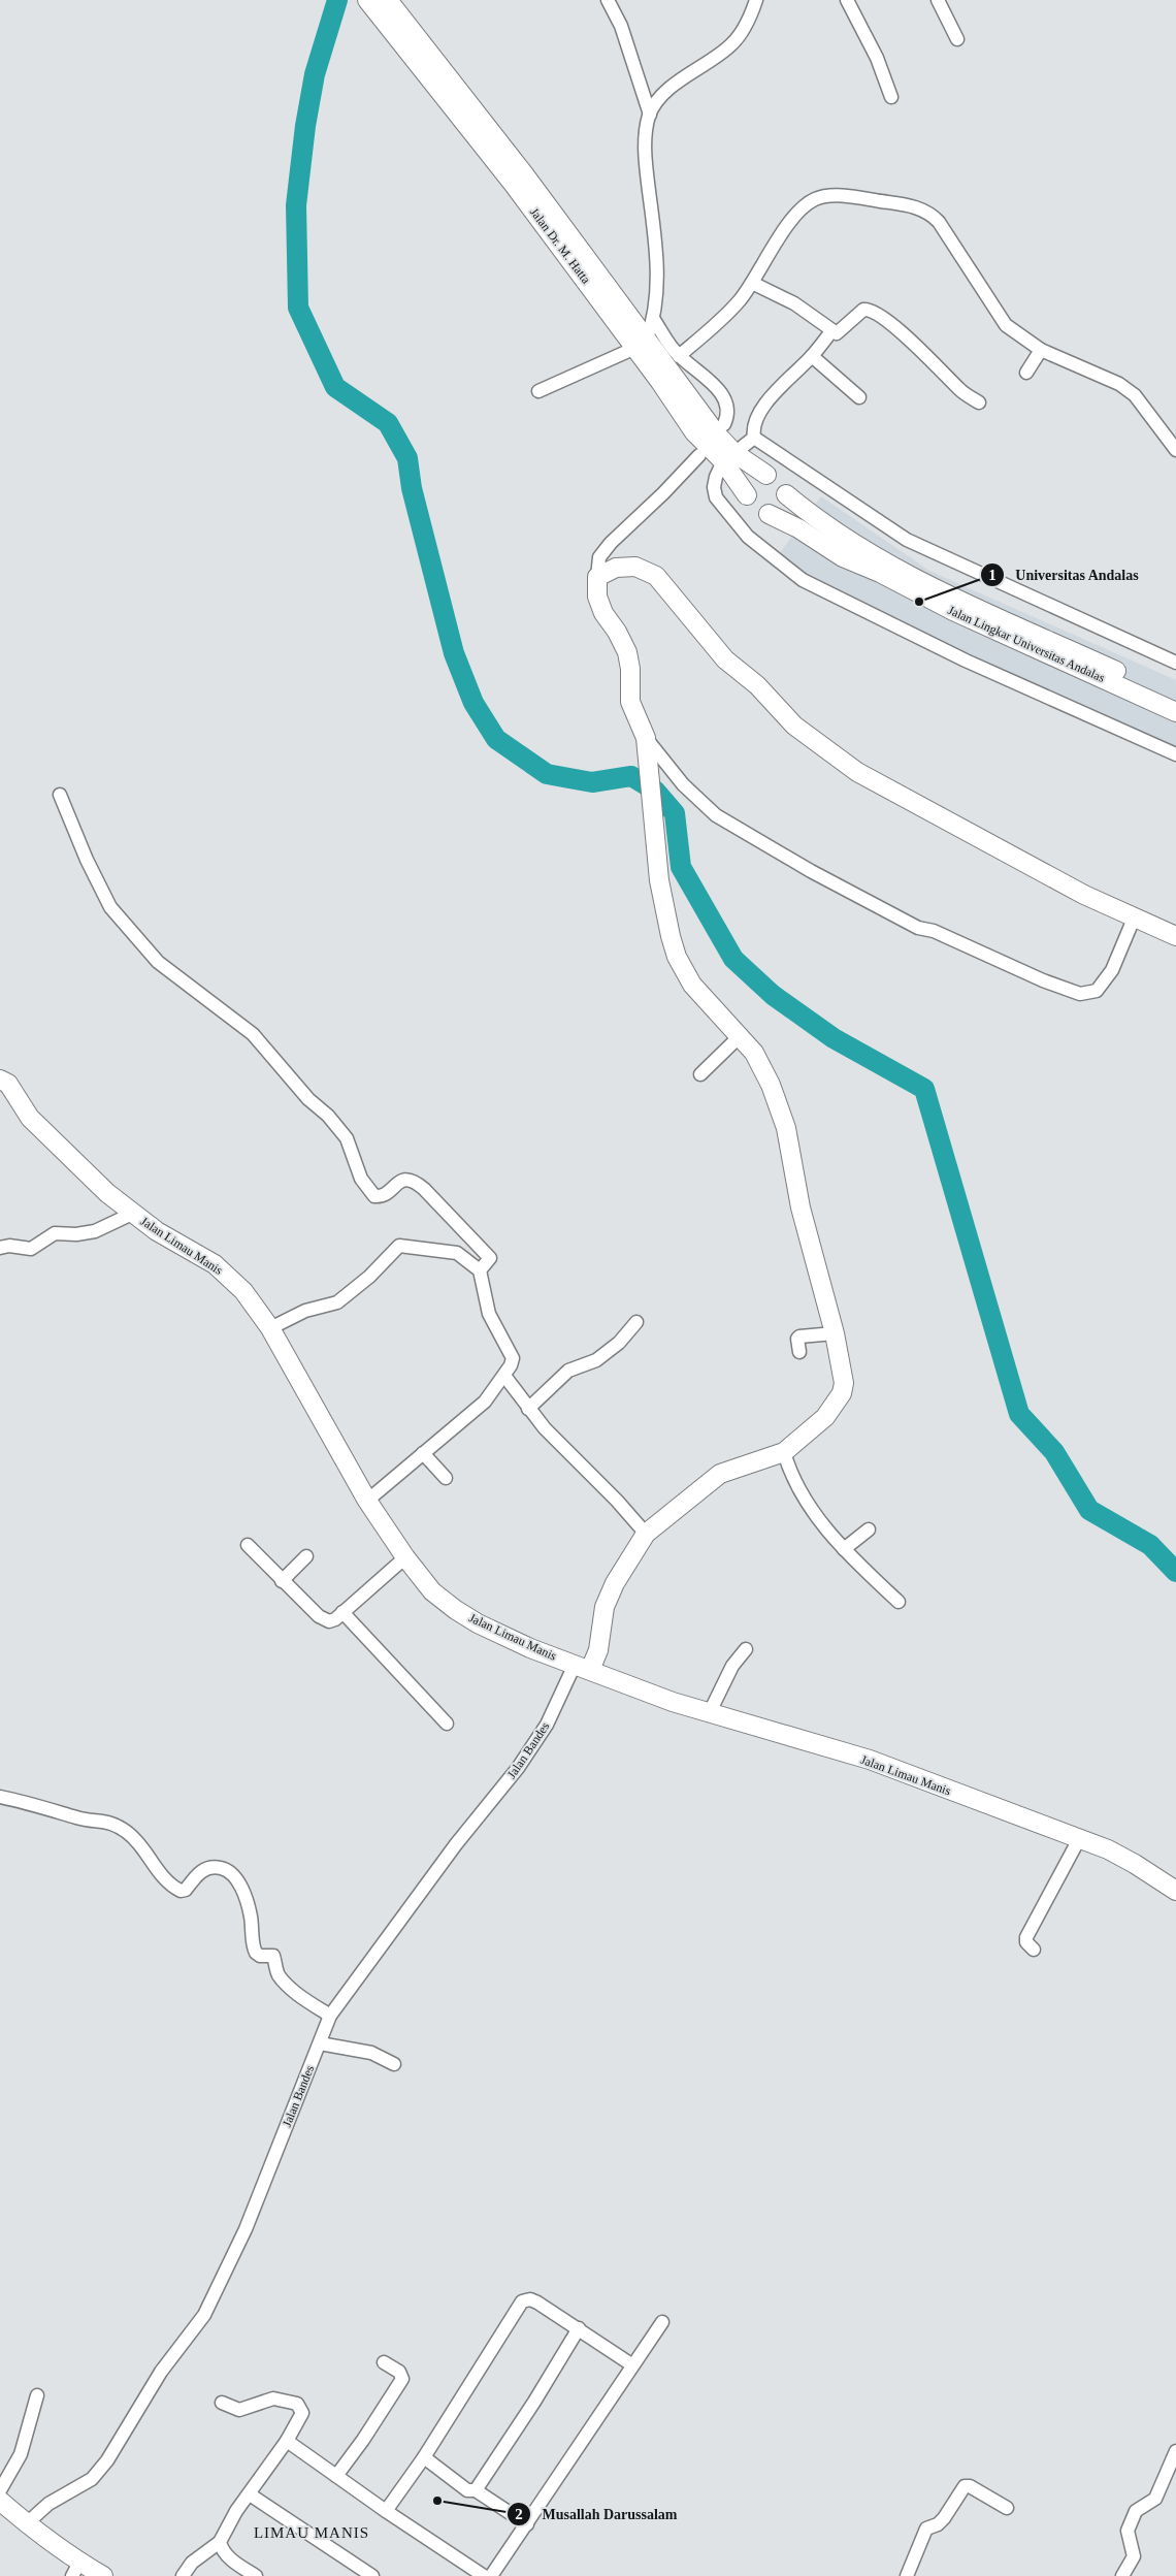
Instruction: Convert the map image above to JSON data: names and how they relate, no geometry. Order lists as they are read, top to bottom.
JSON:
{
  "streets": {
    "street": [
      "Jalan Dr. M. Hatta",
      "Jalan Lingkar Universitas Andalas",
      "Jalan Limau Manis",
      "Jalan Bandes"
    ]
  },
  "crossings": [
    ["Jalan Dr. M. Hatta", "Jalan Lingkar Universitas Andalas"],
    ["Jalan Limau Manis", "Jalan Bandes"]
  ],
  "districts": ["LIMAU MANIS"],
  "places": ["Universitas Andalas", "Musallah Darussalam"]
}
